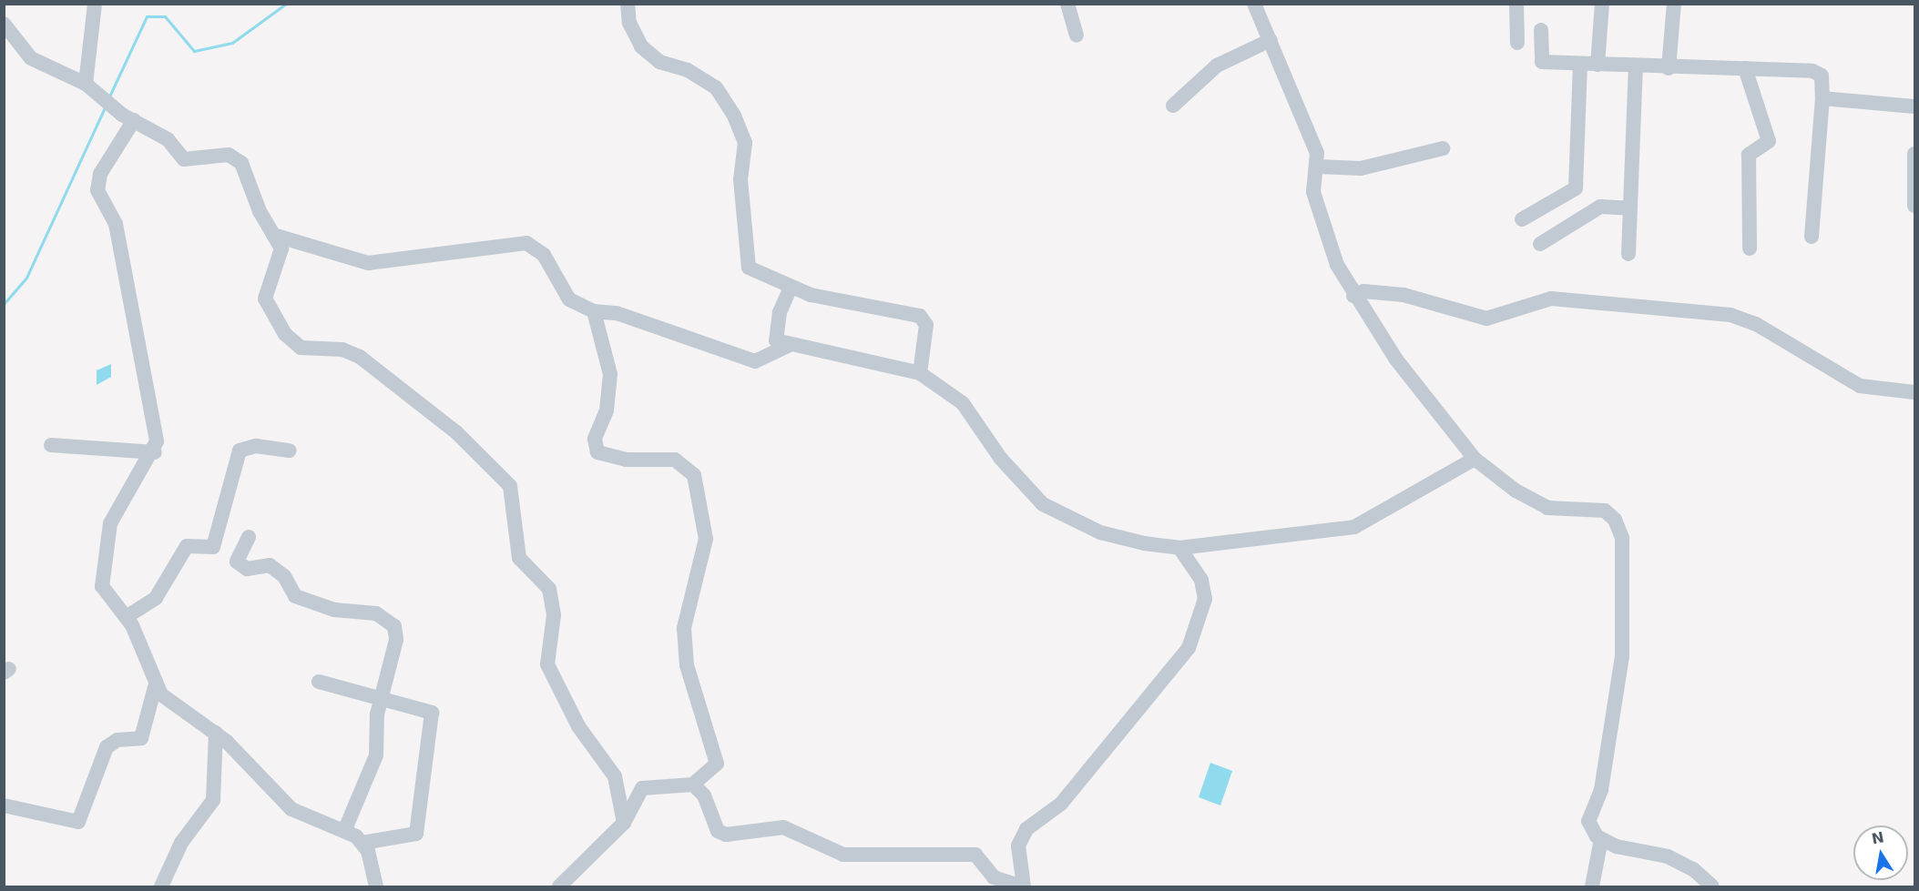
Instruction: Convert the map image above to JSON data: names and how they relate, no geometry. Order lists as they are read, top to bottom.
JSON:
{
  "north": "top"
}
